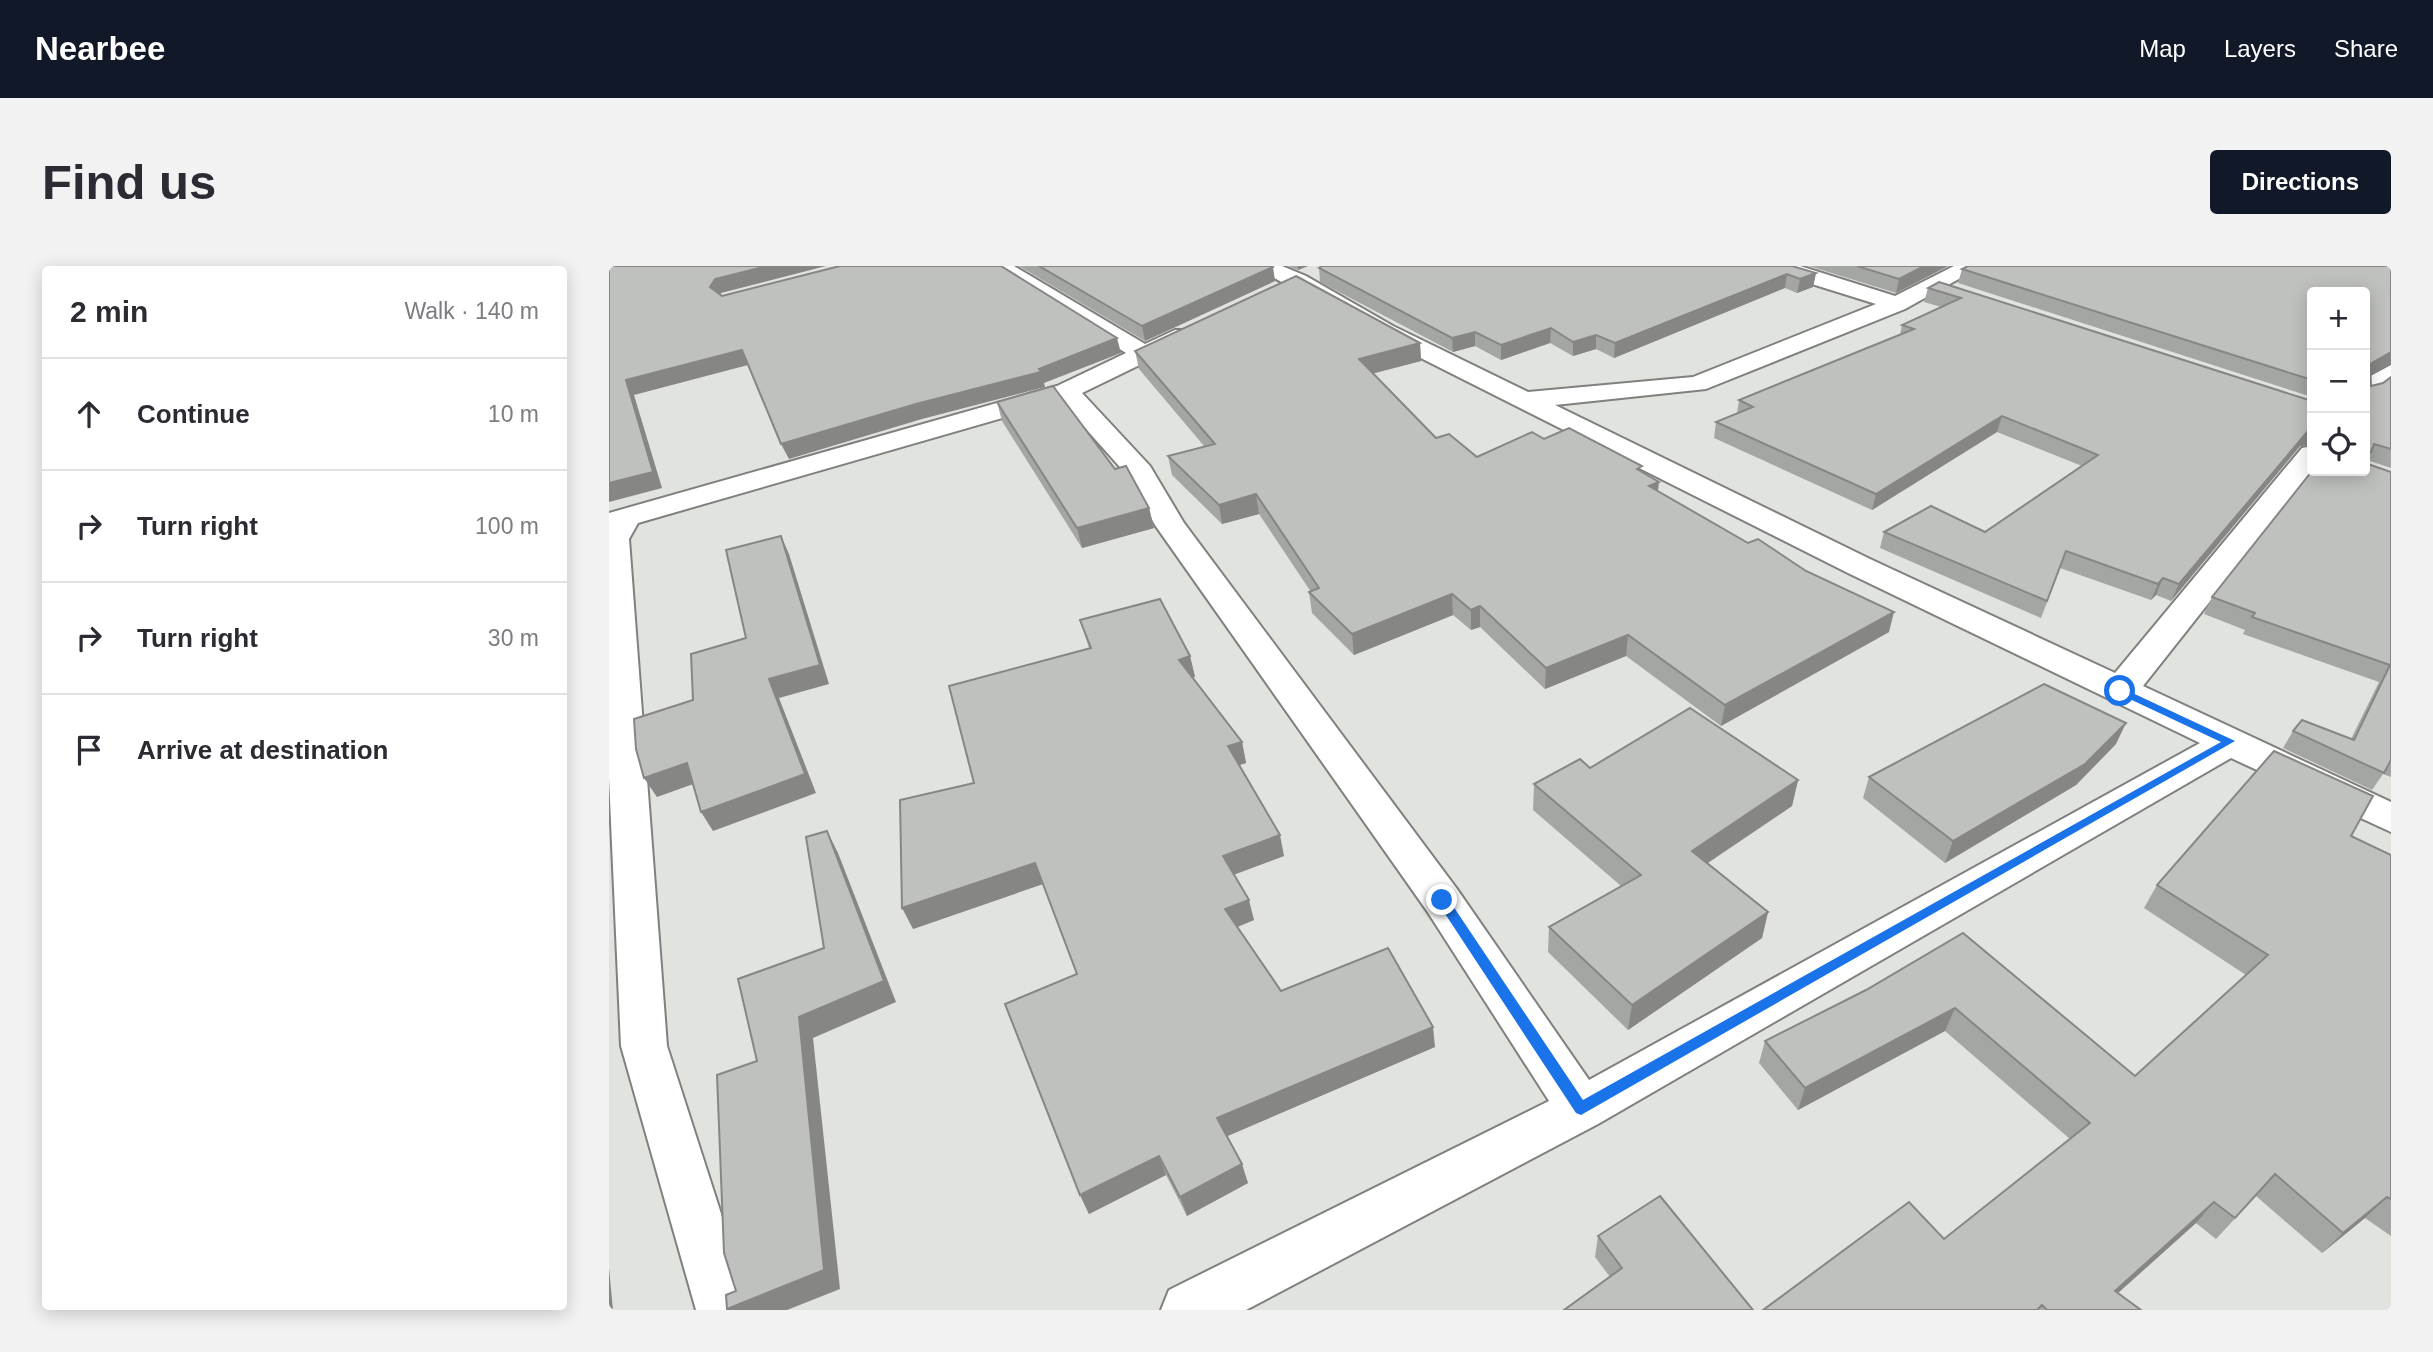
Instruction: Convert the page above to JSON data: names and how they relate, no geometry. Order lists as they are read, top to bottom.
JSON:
{
  "page": {
    "header": "Nearbee",
    "nav": ["Map", "Layers", "Share"],
    "buttons": "Directions",
    "title": "Find us",
    "heading": ["2 min", "Walk · 140 m"],
    "map_buttons": ["+", "−"],
    "list": [
      ["Continue", "10 m"],
      ["Turn right", "100 m"],
      ["Turn right", "30 m"],
      "Arrive at destination"
    ]
  }
}
